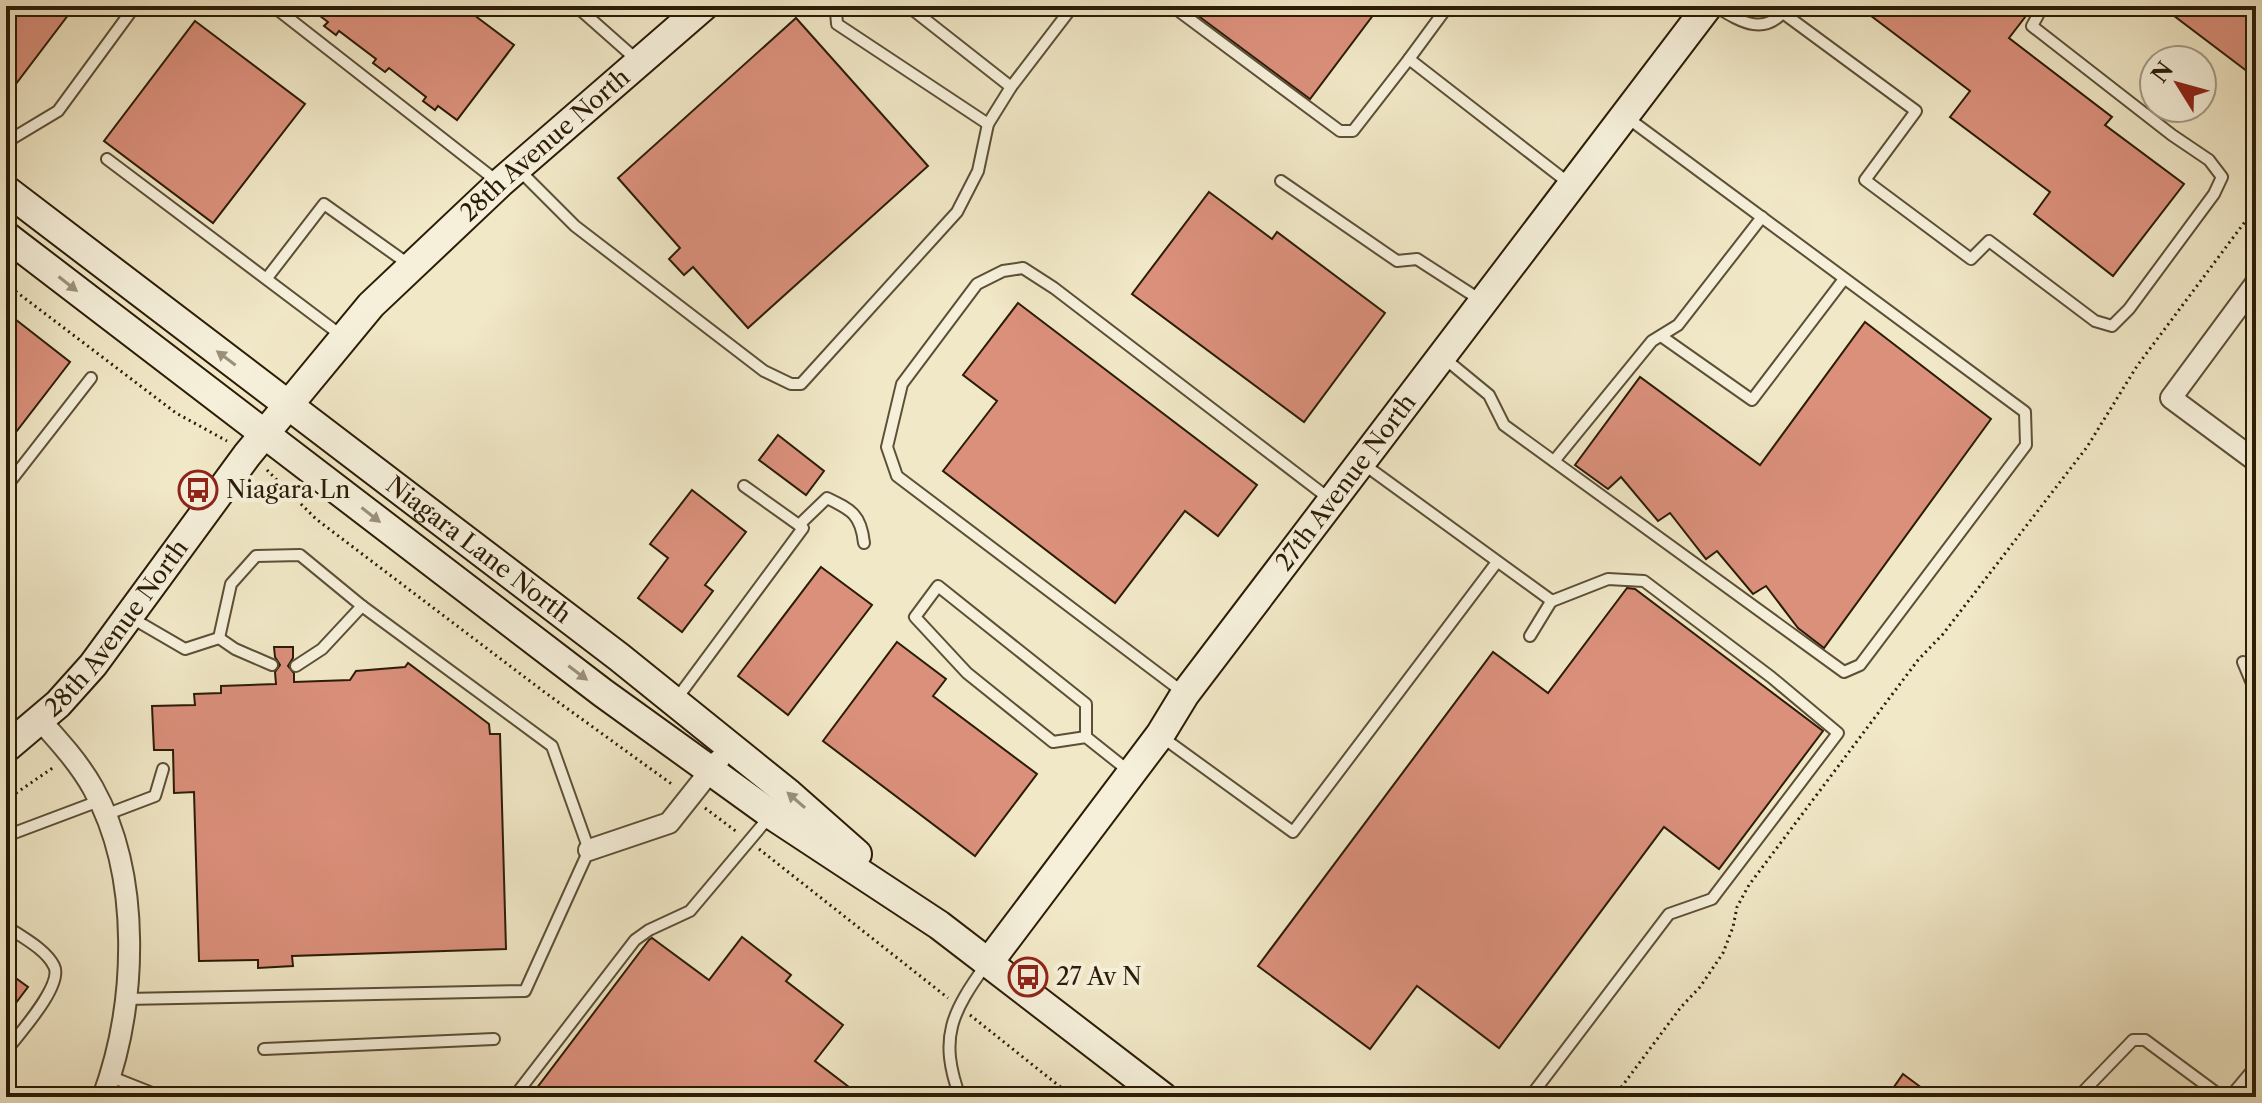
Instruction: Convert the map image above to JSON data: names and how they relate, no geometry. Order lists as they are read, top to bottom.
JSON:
{
  "streets": {
    "street": ["28th Avenue North", "27th Avenue North", "Niagara Lane North"]
  },
  "crossings": [
    ["28th Avenue North", "Niagara Lane North"],
    ["27th Avenue North", "Niagara Lane North"]
  ],
  "places": {
    "bus stop": ["Niagara Ln", "27 Av N"]
  },
  "north": "top left"
}
